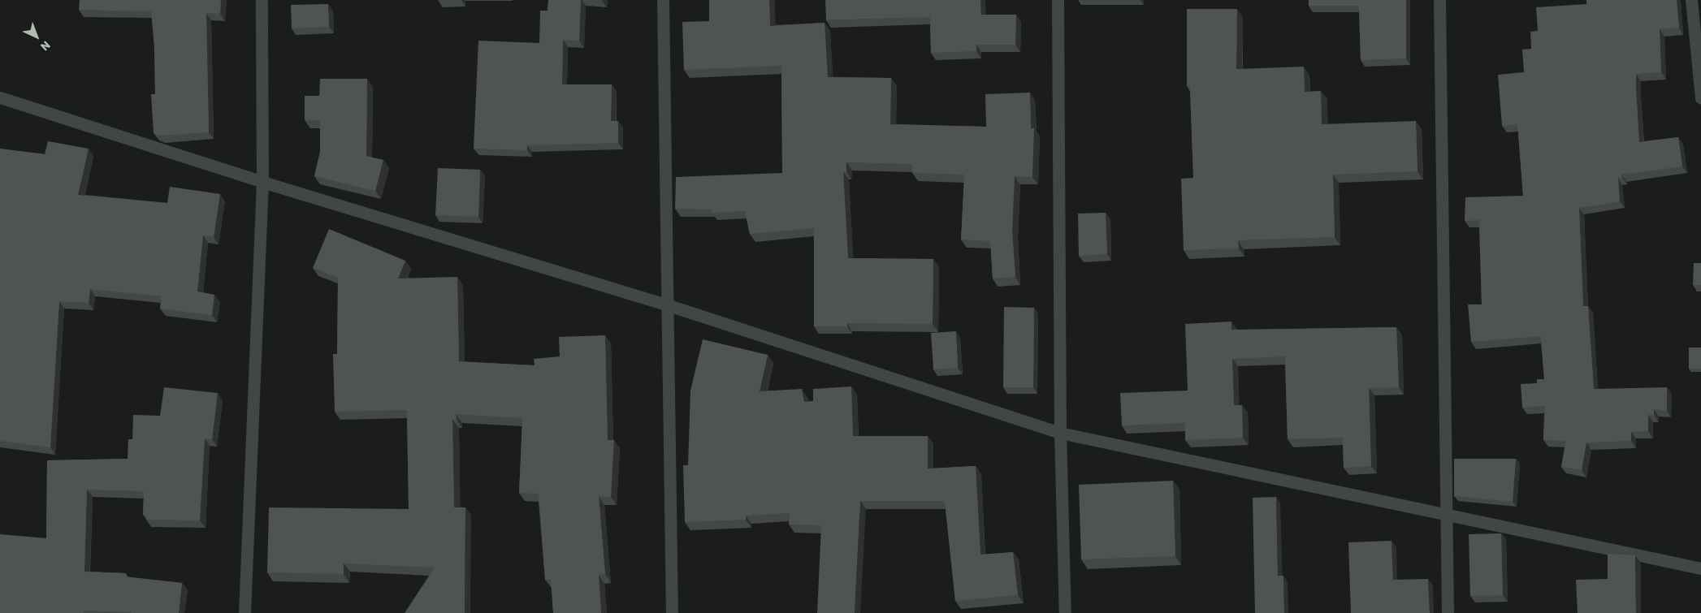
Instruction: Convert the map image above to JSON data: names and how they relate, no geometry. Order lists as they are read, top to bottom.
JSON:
{
  "north": "bottom right"
}
